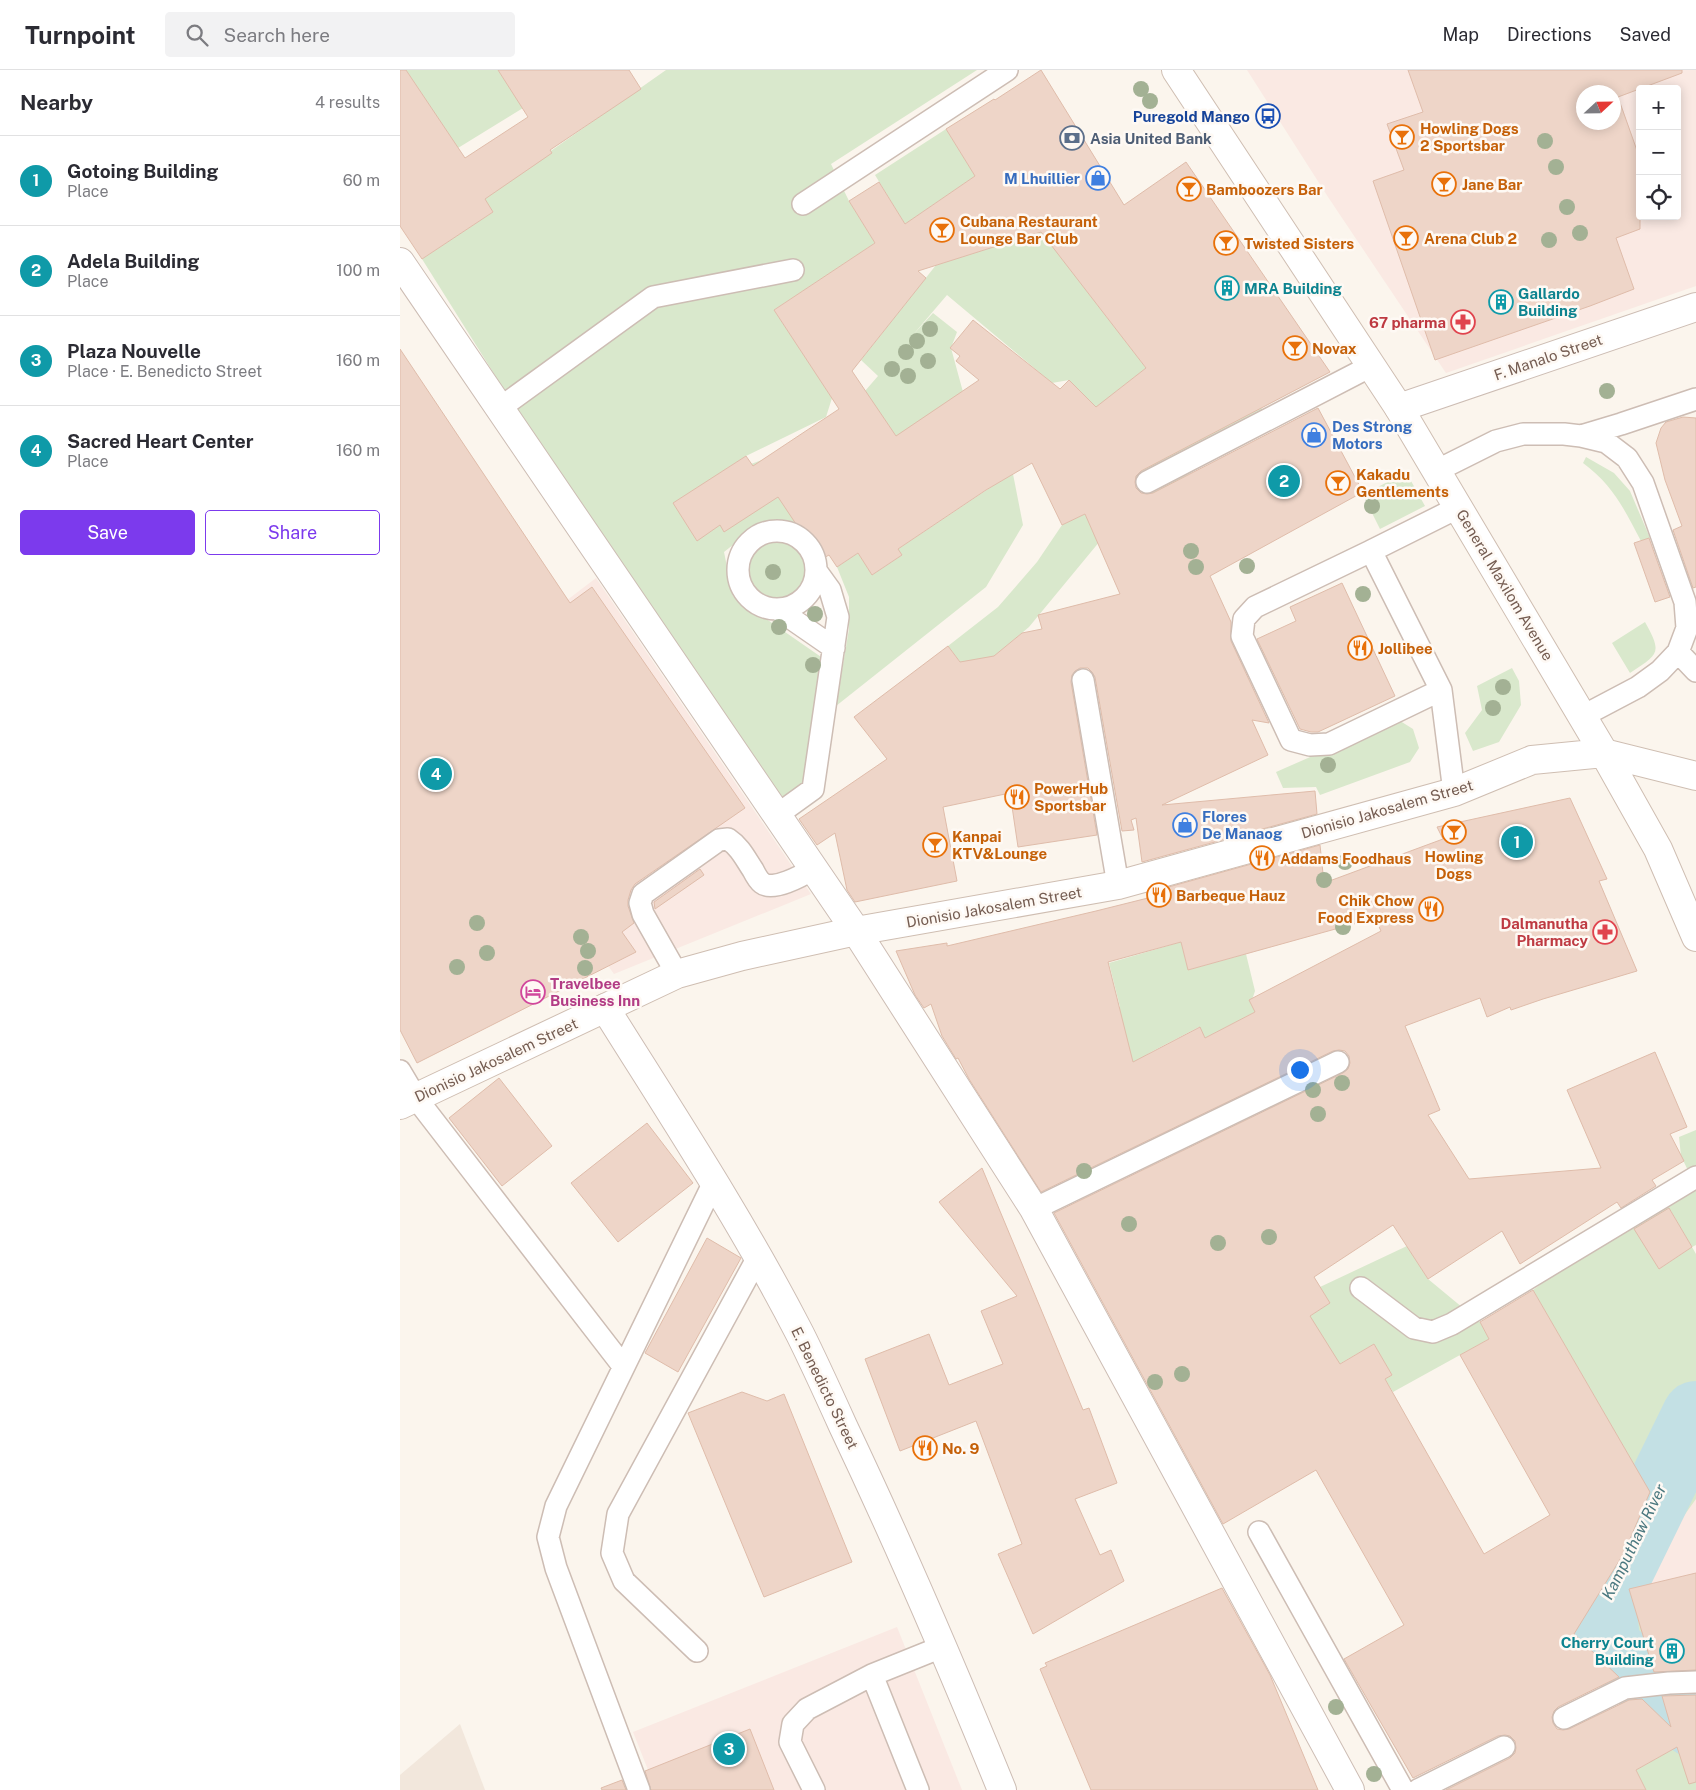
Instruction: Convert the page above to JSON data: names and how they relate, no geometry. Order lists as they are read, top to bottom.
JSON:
{
  "streets": {
    "street": [
      "F. Manalo Street",
      "General Maxilom Avenue",
      "Dionisio Jakosalem Street",
      "E. Benedicto Street"
    ]
  },
  "crossings": [
    ["F. Manalo Street", "General Maxilom Avenue"],
    ["General Maxilom Avenue", "Dionisio Jakosalem Street"],
    ["Dionisio Jakosalem Street", "E. Benedicto Street"]
  ],
  "water": ["Kamputhaw River"],
  "places": {
    "bus stop": ["Puregold Mango"],
    "bar": [
      "Howling Dogs 2 Sportsbar",
      "Jane Bar",
      "Bamboozers Bar",
      "Cubana Restaurant Lounge Bar Club",
      "Arena Club 2",
      "Twisted Sisters",
      "Novax",
      "Kakadu Gentlements",
      "Howling Dogs",
      "Kanpai KTV&Lounge"
    ],
    "bank": ["Asia United Bank"],
    "shop": ["M Lhuillier", "Des Strong Motors", "Flores De Manaog"],
    "building": ["MRA Building", "Gallardo Building", "Cherry Court Building"],
    "pharmacy": ["67 pharma", "Dalmanutha Pharmacy"],
    "restaurant": [
      "Jollibee",
      "PowerHub Sportsbar",
      "Addams Foodhaus",
      "Barbeque Hauz",
      "Chik Chow Food Express",
      "No. 9"
    ],
    "hotel": ["Travelbee Business Inn"]
  },
  "north": "right",
  "page": {
    "header": "Turnpoint",
    "search": "Search here",
    "nav": ["Map", "Directions", "Saved"],
    "heading": ["Nearby", "4 results"],
    "map_buttons": ["+", "−"],
    "list": [
      {
        "mark": "1",
        "name": "Gotoing Building",
        "note": "Place",
        "value": "60 m"
      },
      {
        "mark": "2",
        "name": "Adela Building",
        "note": "Place",
        "value": "100 m"
      },
      {
        "mark": "3",
        "name": "Plaza Nouvelle",
        "note": "Place · E. Benedicto Street",
        "value": "160 m"
      },
      {
        "mark": "4",
        "name": "Sacred Heart Center",
        "note": "Place",
        "value": "160 m"
      }
    ],
    "pins": [
      "2",
      "4",
      "1",
      "3"
    ],
    "buttons": ["Save", "Share"]
  }
}
